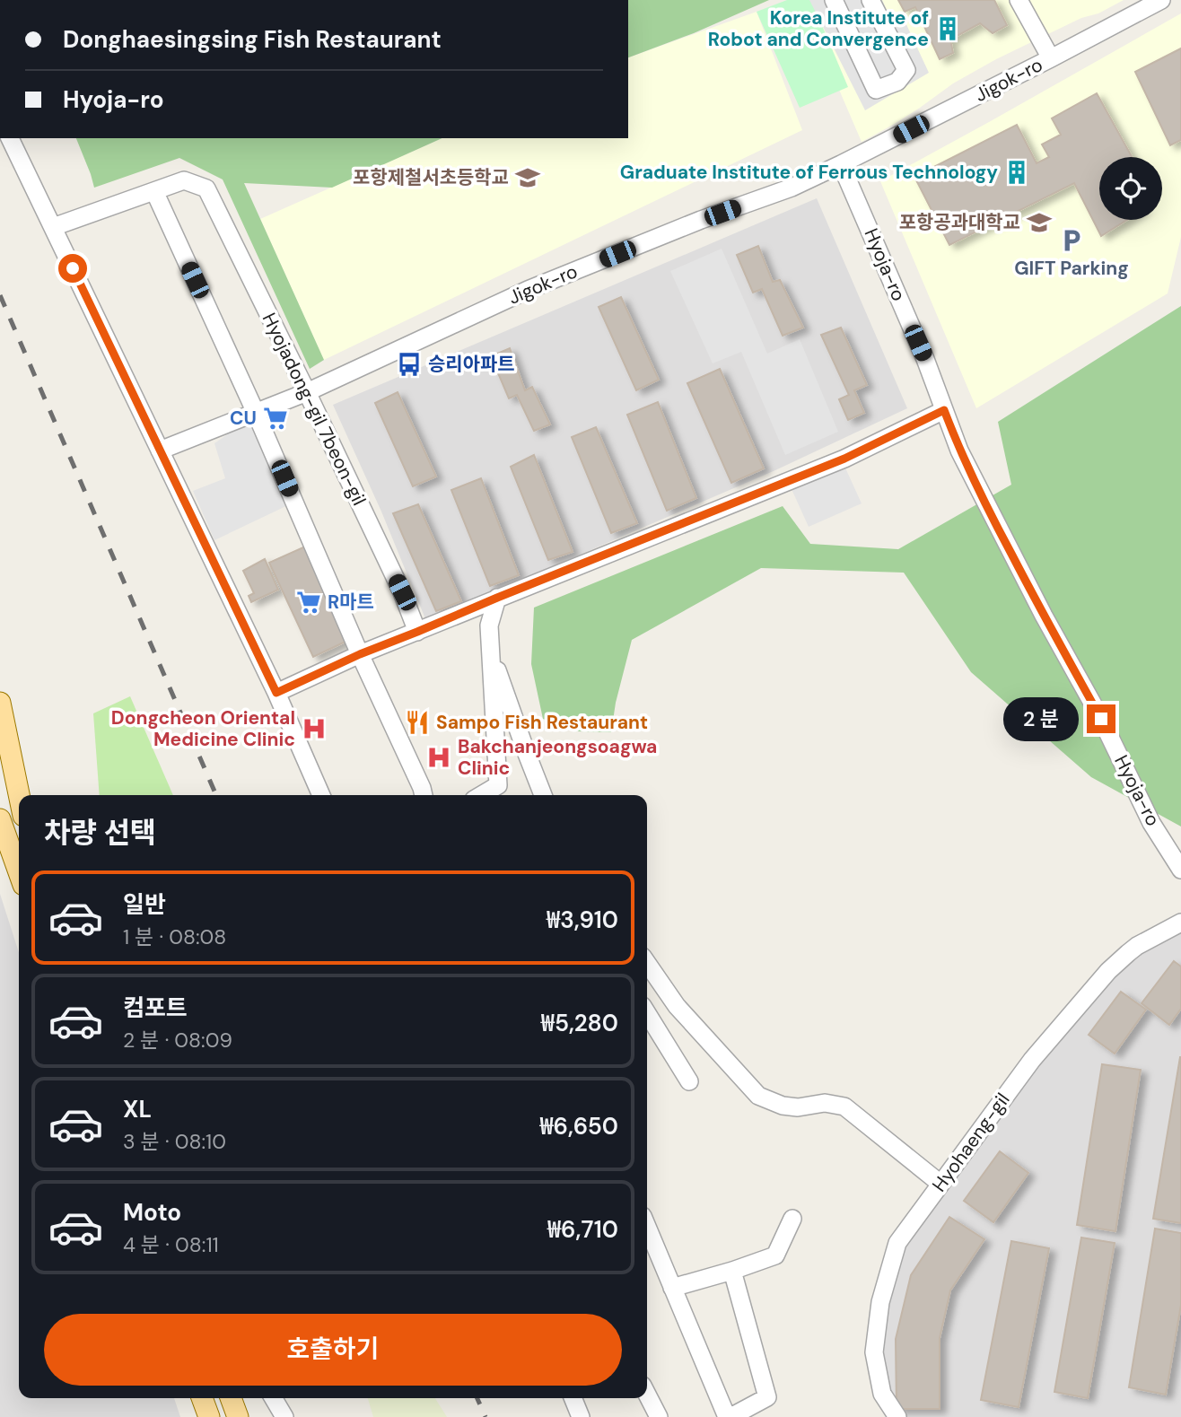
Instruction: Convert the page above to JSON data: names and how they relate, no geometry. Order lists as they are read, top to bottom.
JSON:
{
  "streets": {
    "street": [
      "Jigok-ro",
      "Hyoja-ro",
      "Hyojadong-gil 7beon-gil",
      "Hyohaeng-gil"
    ]
  },
  "crossings": [
    ["Jigok-ro", "Hyoja-ro"],
    ["Jigok-ro", "Hyojadong-gil 7beon-gil"]
  ],
  "places": {
    "building": ["Korea Institute of Robot and Convergence", "Graduate Institute of Ferrous Technology"],
    "school or university": ["포항제철서초등학교", "포항공과대학교"],
    "parking": ["GIFT Parking"],
    "bus stop": ["승리아파트"],
    "supermarket": ["CU", "R마트"],
    "restaurant": ["Sampo Fish Restaurant"],
    "hospital": ["Dongcheon Oriental Medicine Clinic", "Bakchanjeongsoagwa Clinic"]
  },
  "page": {
    "banner": ["Donghaesingsing Fish Restaurant", "Hyoja-ro"],
    "bubble": "2 분",
    "heading": "차량 선택",
    "list": [
      {
        "name": "일반",
        "note": "1 분 · 08:08",
        "value": "₩3,910"
      },
      {
        "name": "컴포트",
        "note": "2 분 · 08:09",
        "value": "₩5,280"
      },
      {
        "name": "XL",
        "note": "3 분 · 08:10",
        "value": "₩6,650"
      },
      {
        "name": "Moto",
        "note": "4 분 · 08:11",
        "value": "₩6,710"
      }
    ],
    "buttons": "호출하기"
  }
}
